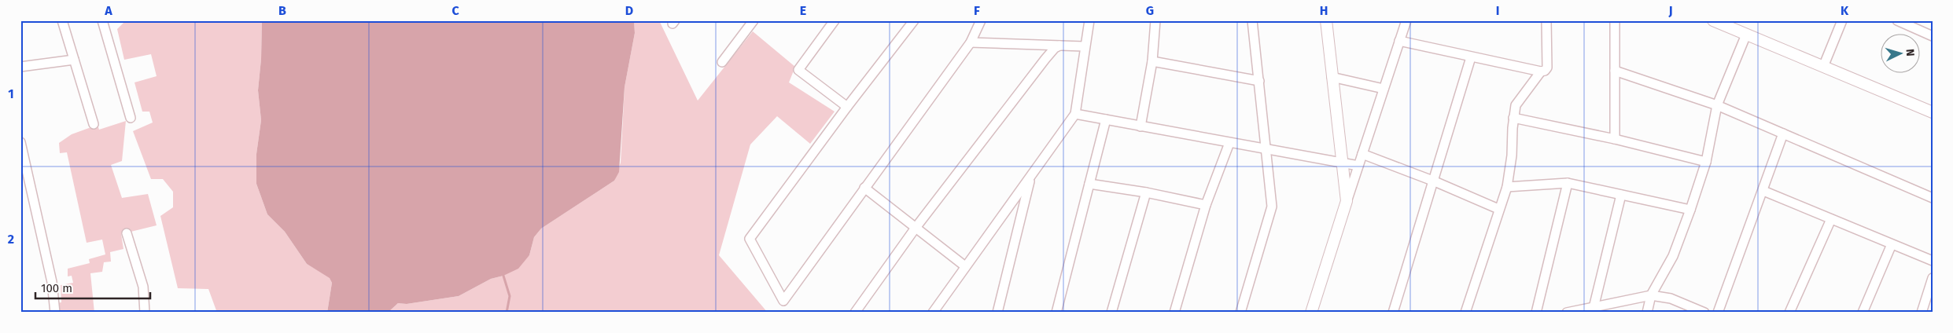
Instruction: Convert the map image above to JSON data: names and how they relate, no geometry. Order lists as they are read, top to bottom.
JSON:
{
  "scale_bar": "100 m",
  "north": "right",
  "grid": {
    "columns": [
      "A",
      "B",
      "C",
      "D",
      "E",
      "F",
      "G",
      "H",
      "I",
      "J",
      "K"
    ],
    "rows": ["1", "2"]
  }
}
